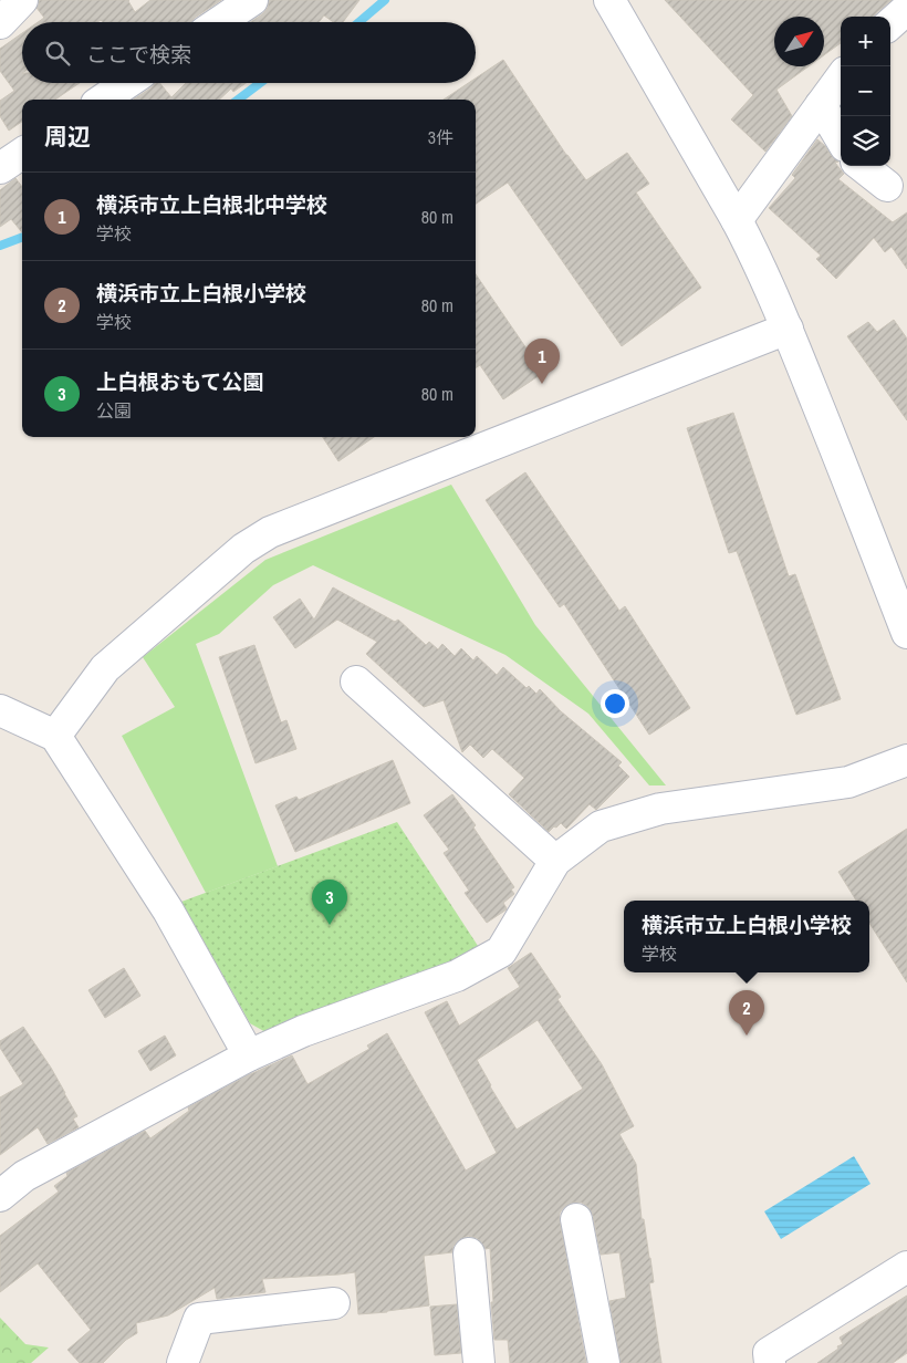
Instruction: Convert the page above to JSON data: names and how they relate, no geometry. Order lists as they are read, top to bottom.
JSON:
{
  "north": "top right",
  "page": {
    "map_buttons": ["+", "−"],
    "search": "ここで検索",
    "heading": ["周辺", "3件"],
    "list": [
      {
        "mark": "1",
        "name": "横浜市立上白根北中学校",
        "note": "学校",
        "value": "80 m"
      },
      {
        "mark": "2",
        "name": "横浜市立上白根小学校",
        "note": "学校",
        "value": "80 m"
      },
      {
        "mark": "3",
        "name": "上白根おもて公園",
        "note": "公園",
        "value": "80 m"
      }
    ],
    "pins": ["1", "3", "2"],
    "popup": ["横浜市立上白根小学校", "学校"]
  }
}
